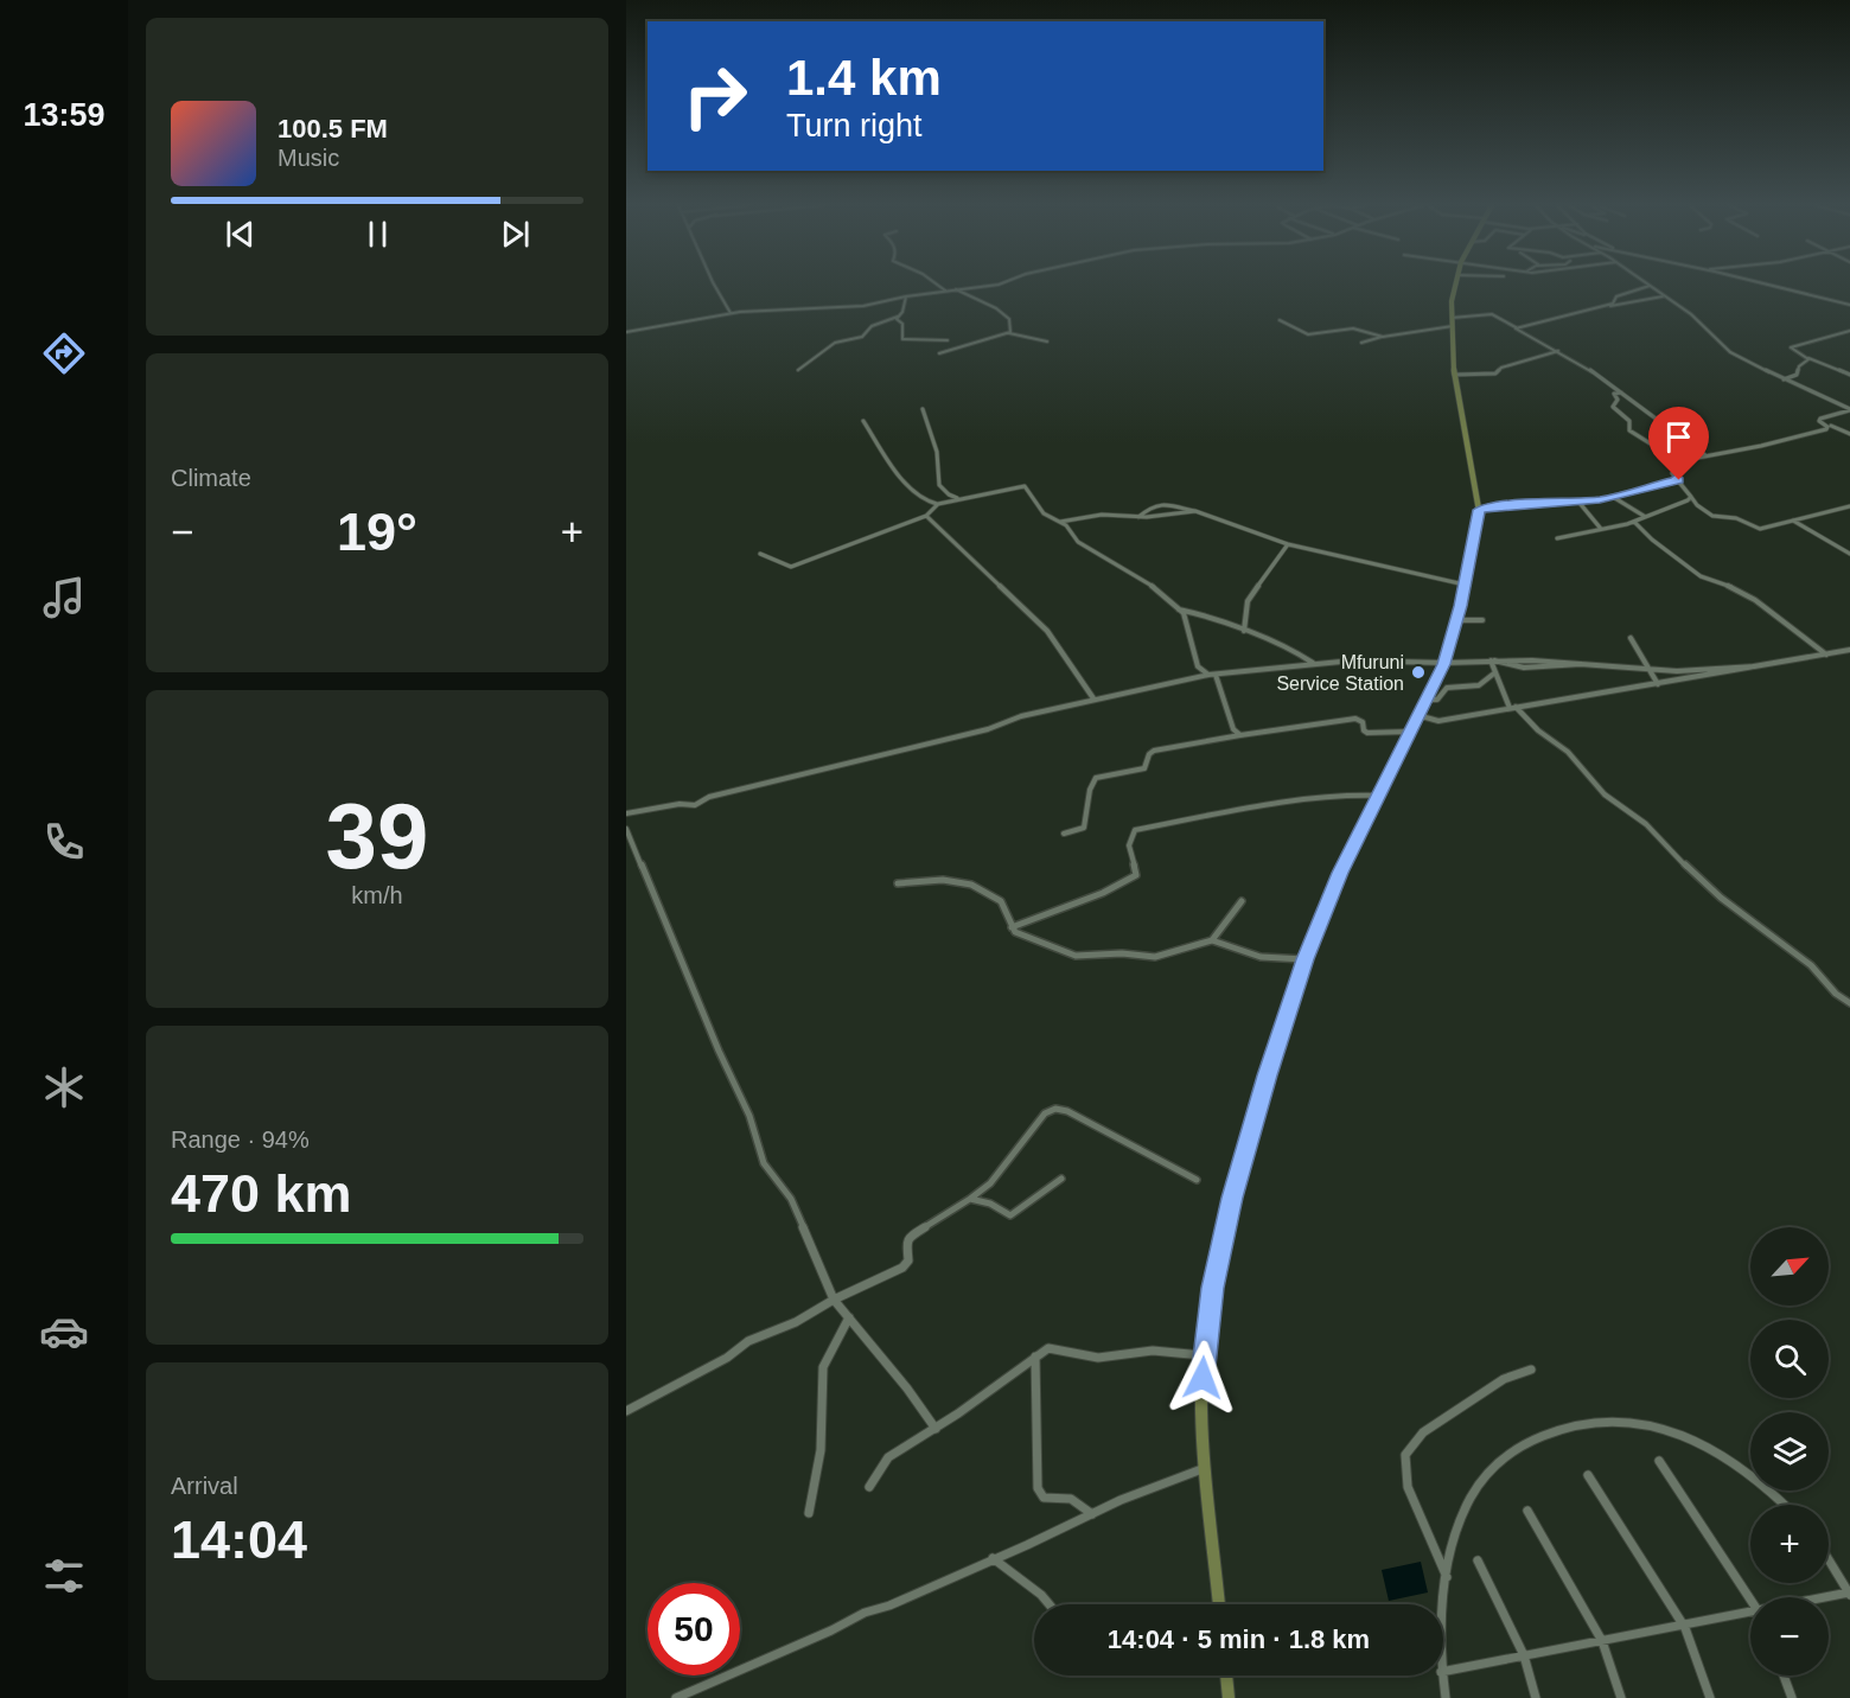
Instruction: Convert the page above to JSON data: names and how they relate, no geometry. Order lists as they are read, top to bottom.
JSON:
{
  "places": ["Mfuruni Service Station"],
  "north": "top right",
  "page": {
    "tabs": "13:59",
    "turn": ["1.4 km", "Turn right"],
    "song": ["100.5 FM", "Music"],
    "tile": [
      "Climate",
      ["39", "km/h"],
      ["Range · 94%", "470 km"],
      ["Arrival", "14:04"]
    ],
    "heat": ["−", "19°", "+"],
    "map_buttons": ["+", "−"],
    "limit": "50",
    "trip": "14:04 · 5 min · 1.8 km"
  }
}
